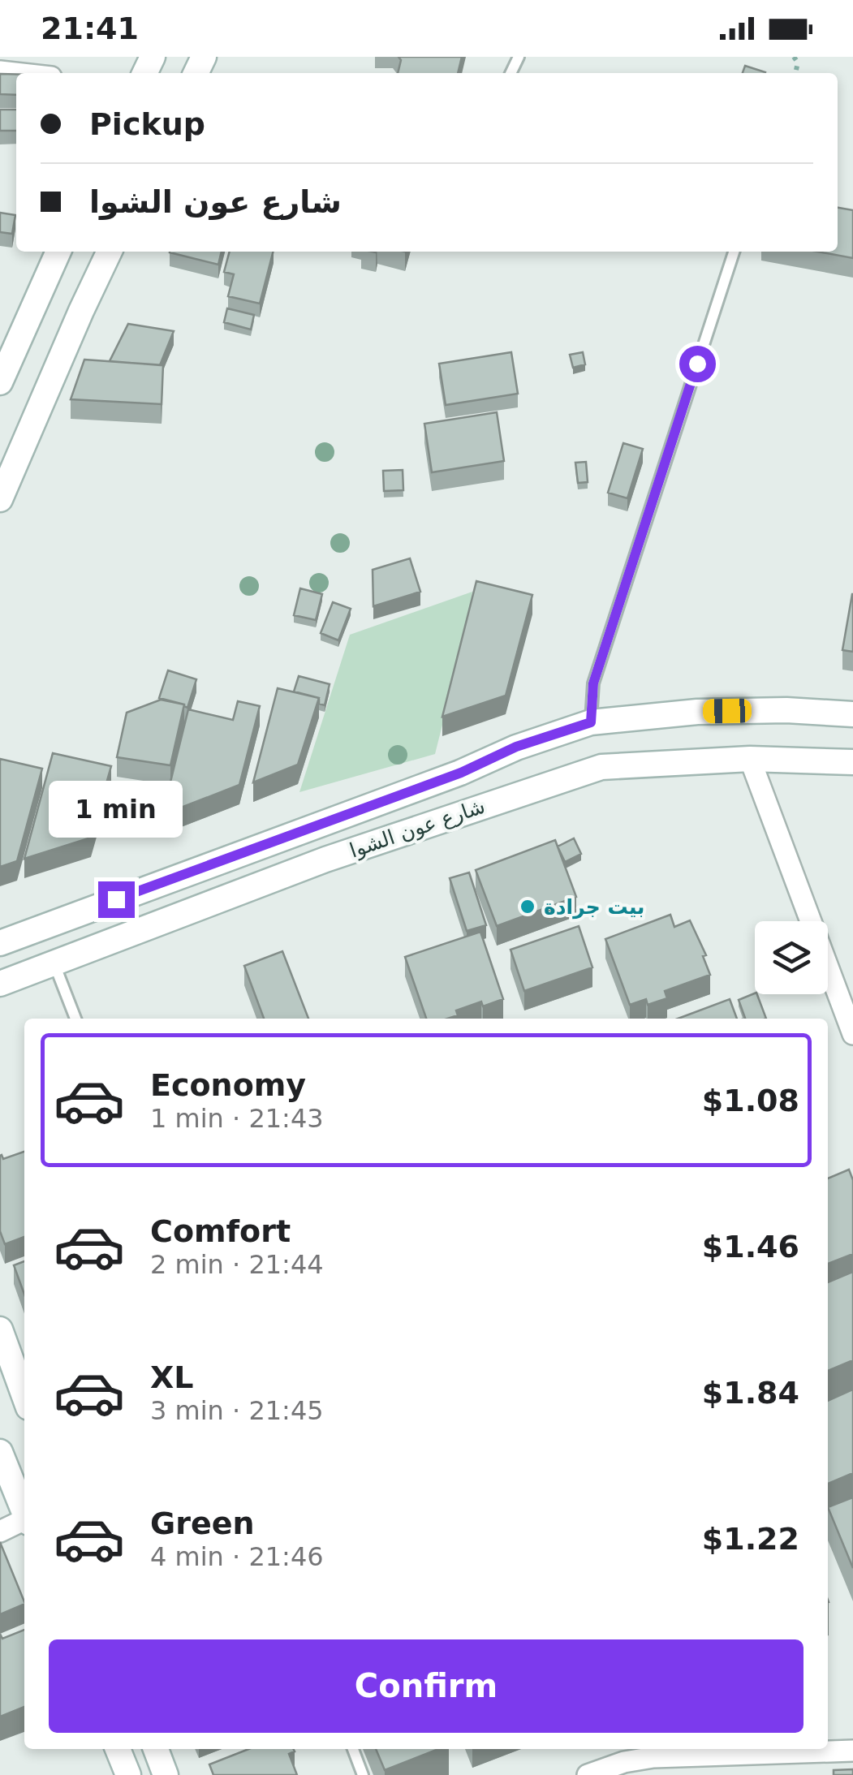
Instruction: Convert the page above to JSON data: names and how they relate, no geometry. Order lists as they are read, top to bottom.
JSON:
{
  "streets": {
    "main road": ["شارع عون الشوا"]
  },
  "places": ["بيت جرادة"],
  "page": {
    "status": "21:41",
    "banner": ["Pickup", "شارع عون الشوا"],
    "bubble": "1 min",
    "list": [
      {
        "name": "Economy",
        "note": "1 min · 21:43",
        "value": "$1.08"
      },
      {
        "name": "Comfort",
        "note": "2 min · 21:44",
        "value": "$1.46"
      },
      {
        "name": "XL",
        "note": "3 min · 21:45",
        "value": "$1.84"
      },
      {
        "name": "Green",
        "note": "4 min · 21:46",
        "value": "$1.22"
      }
    ],
    "buttons": "Confirm"
  }
}
